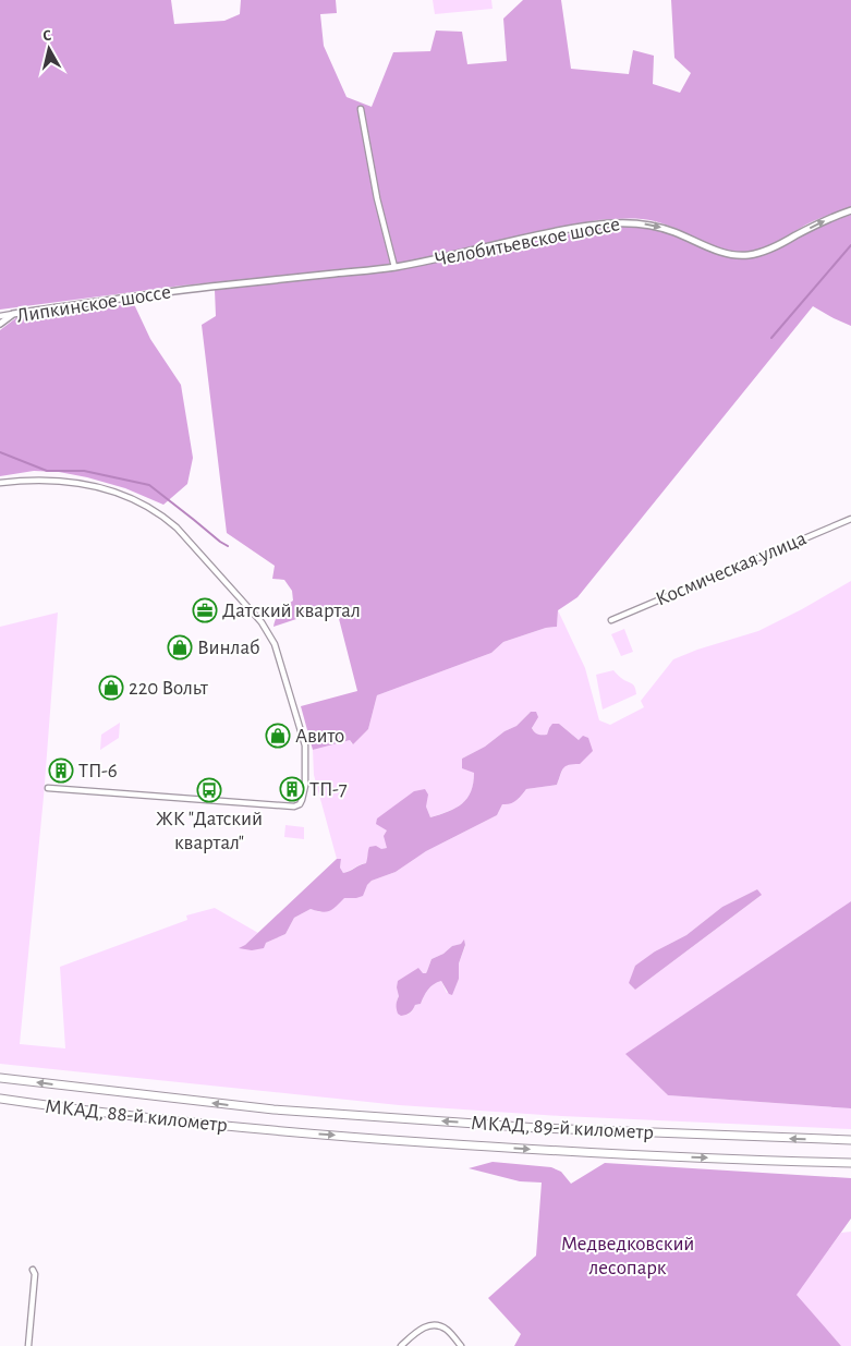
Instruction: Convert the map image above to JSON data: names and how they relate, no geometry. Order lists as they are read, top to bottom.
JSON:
{
  "streets": {
    "highway": ["МКАД, 88-й километр", "МКАД, 89-й километр"],
    "street": ["Челобитьевское шоссе", "Липкинское шоссе", "Космическая улица"]
  },
  "crossings": [
    ["Челобитьевское шоссе", "Липкинское шоссе"],
    ["МКАД, 88-й километр", "МКАД, 89-й километр"]
  ],
  "one_way": ["Челобитьевское шоссе"],
  "parks": ["Медведковский лесопарк"],
  "places": {
    "office": ["Датский квартал"],
    "shop": ["Винлаб", "220 Вольт", "Авито"],
    "building": ["ТП-6", "ТП-7"],
    "bus stop": ["ЖК \"Датский квартал\""]
  },
  "north": "top"
}
